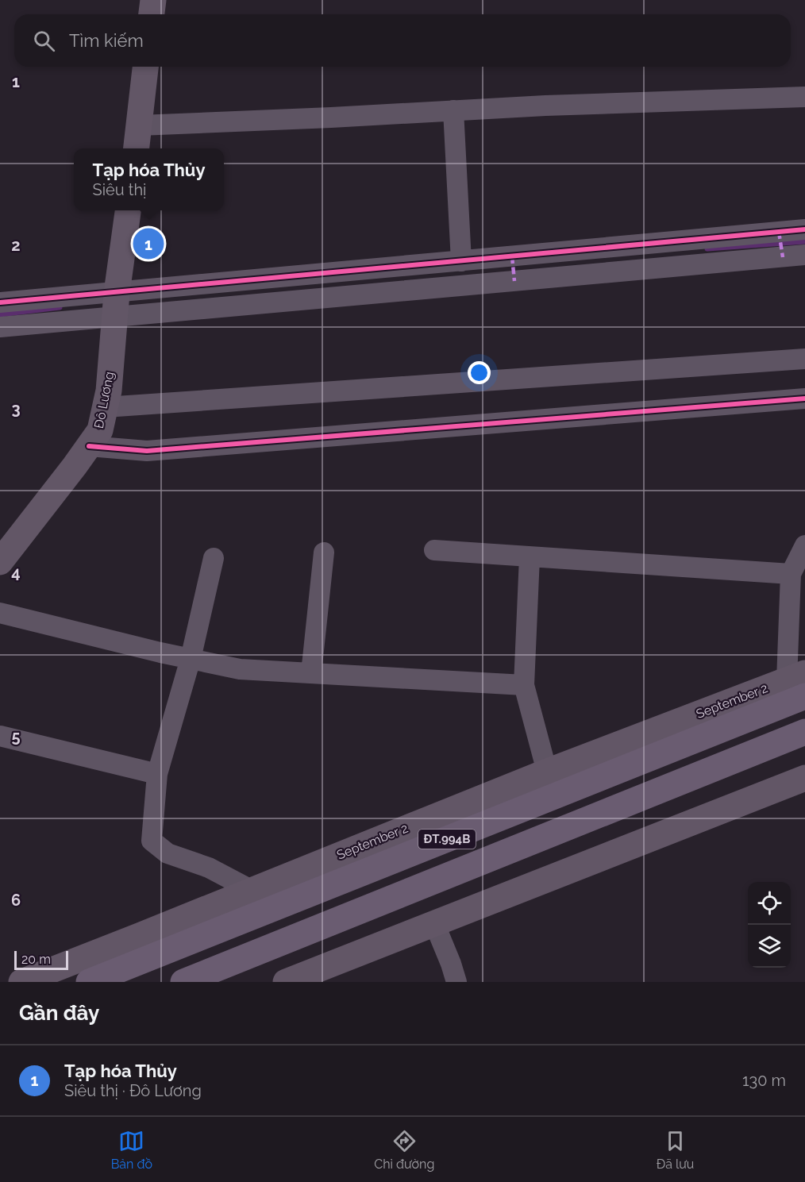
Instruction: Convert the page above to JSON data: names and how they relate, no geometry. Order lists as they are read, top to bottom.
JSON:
{
  "streets": {
    "main road": ["Đô Lương", "September 2", "ĐT.994B"]
  },
  "scale_bar": "20 m",
  "page": {
    "search": "Tìm kiếm",
    "popup": ["Tạp hóa Thủy", "Siêu thị"],
    "pins": "1",
    "scale": "20 m",
    "heading": "Gần đây",
    "list": [
      {
        "mark": "1",
        "name": "Tạp hóa Thủy",
        "note": "Siêu thị · Đô Lương",
        "value": "130 m"
      }
    ],
    "nav": ["Bản đồ", "Chỉ đường", "Đã lưu"]
  },
  "grid": {
    "rows": [
      "1",
      "2",
      "3",
      "4",
      "5",
      "6"
    ]
  }
}
